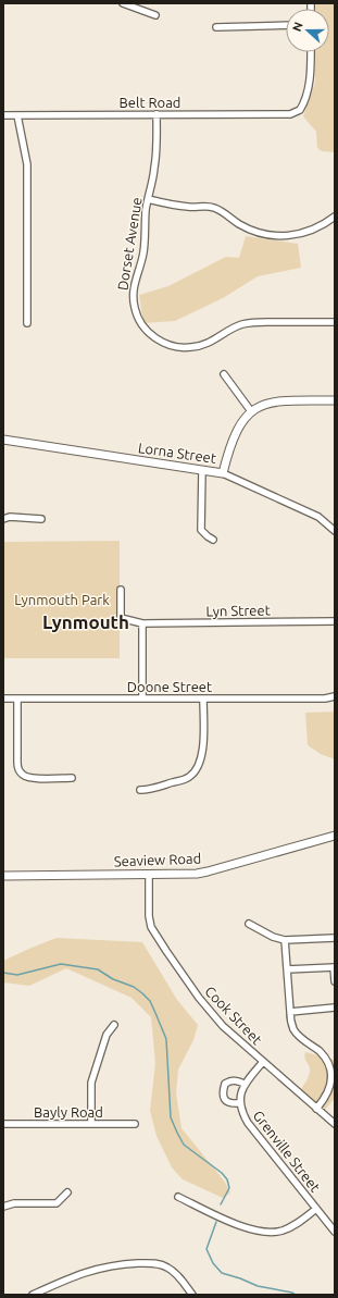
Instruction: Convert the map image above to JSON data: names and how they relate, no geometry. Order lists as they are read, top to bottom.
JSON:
{
  "streets": {
    "street": [
      "Belt Road",
      "Dorset Avenue",
      "Lorna Street",
      "Lyn Street",
      "Doone Street",
      "Seaview Road",
      "Cook Street",
      "Bayly Road",
      "Grenville Street"
    ]
  },
  "crossings": [
    ["Belt Road", "Dorset Avenue"],
    ["Seaview Road", "Cook Street"],
    ["Cook Street", "Grenville Street"]
  ],
  "districts": ["Lynmouth"],
  "parks": ["Lynmouth Park"],
  "north": "left"
}
